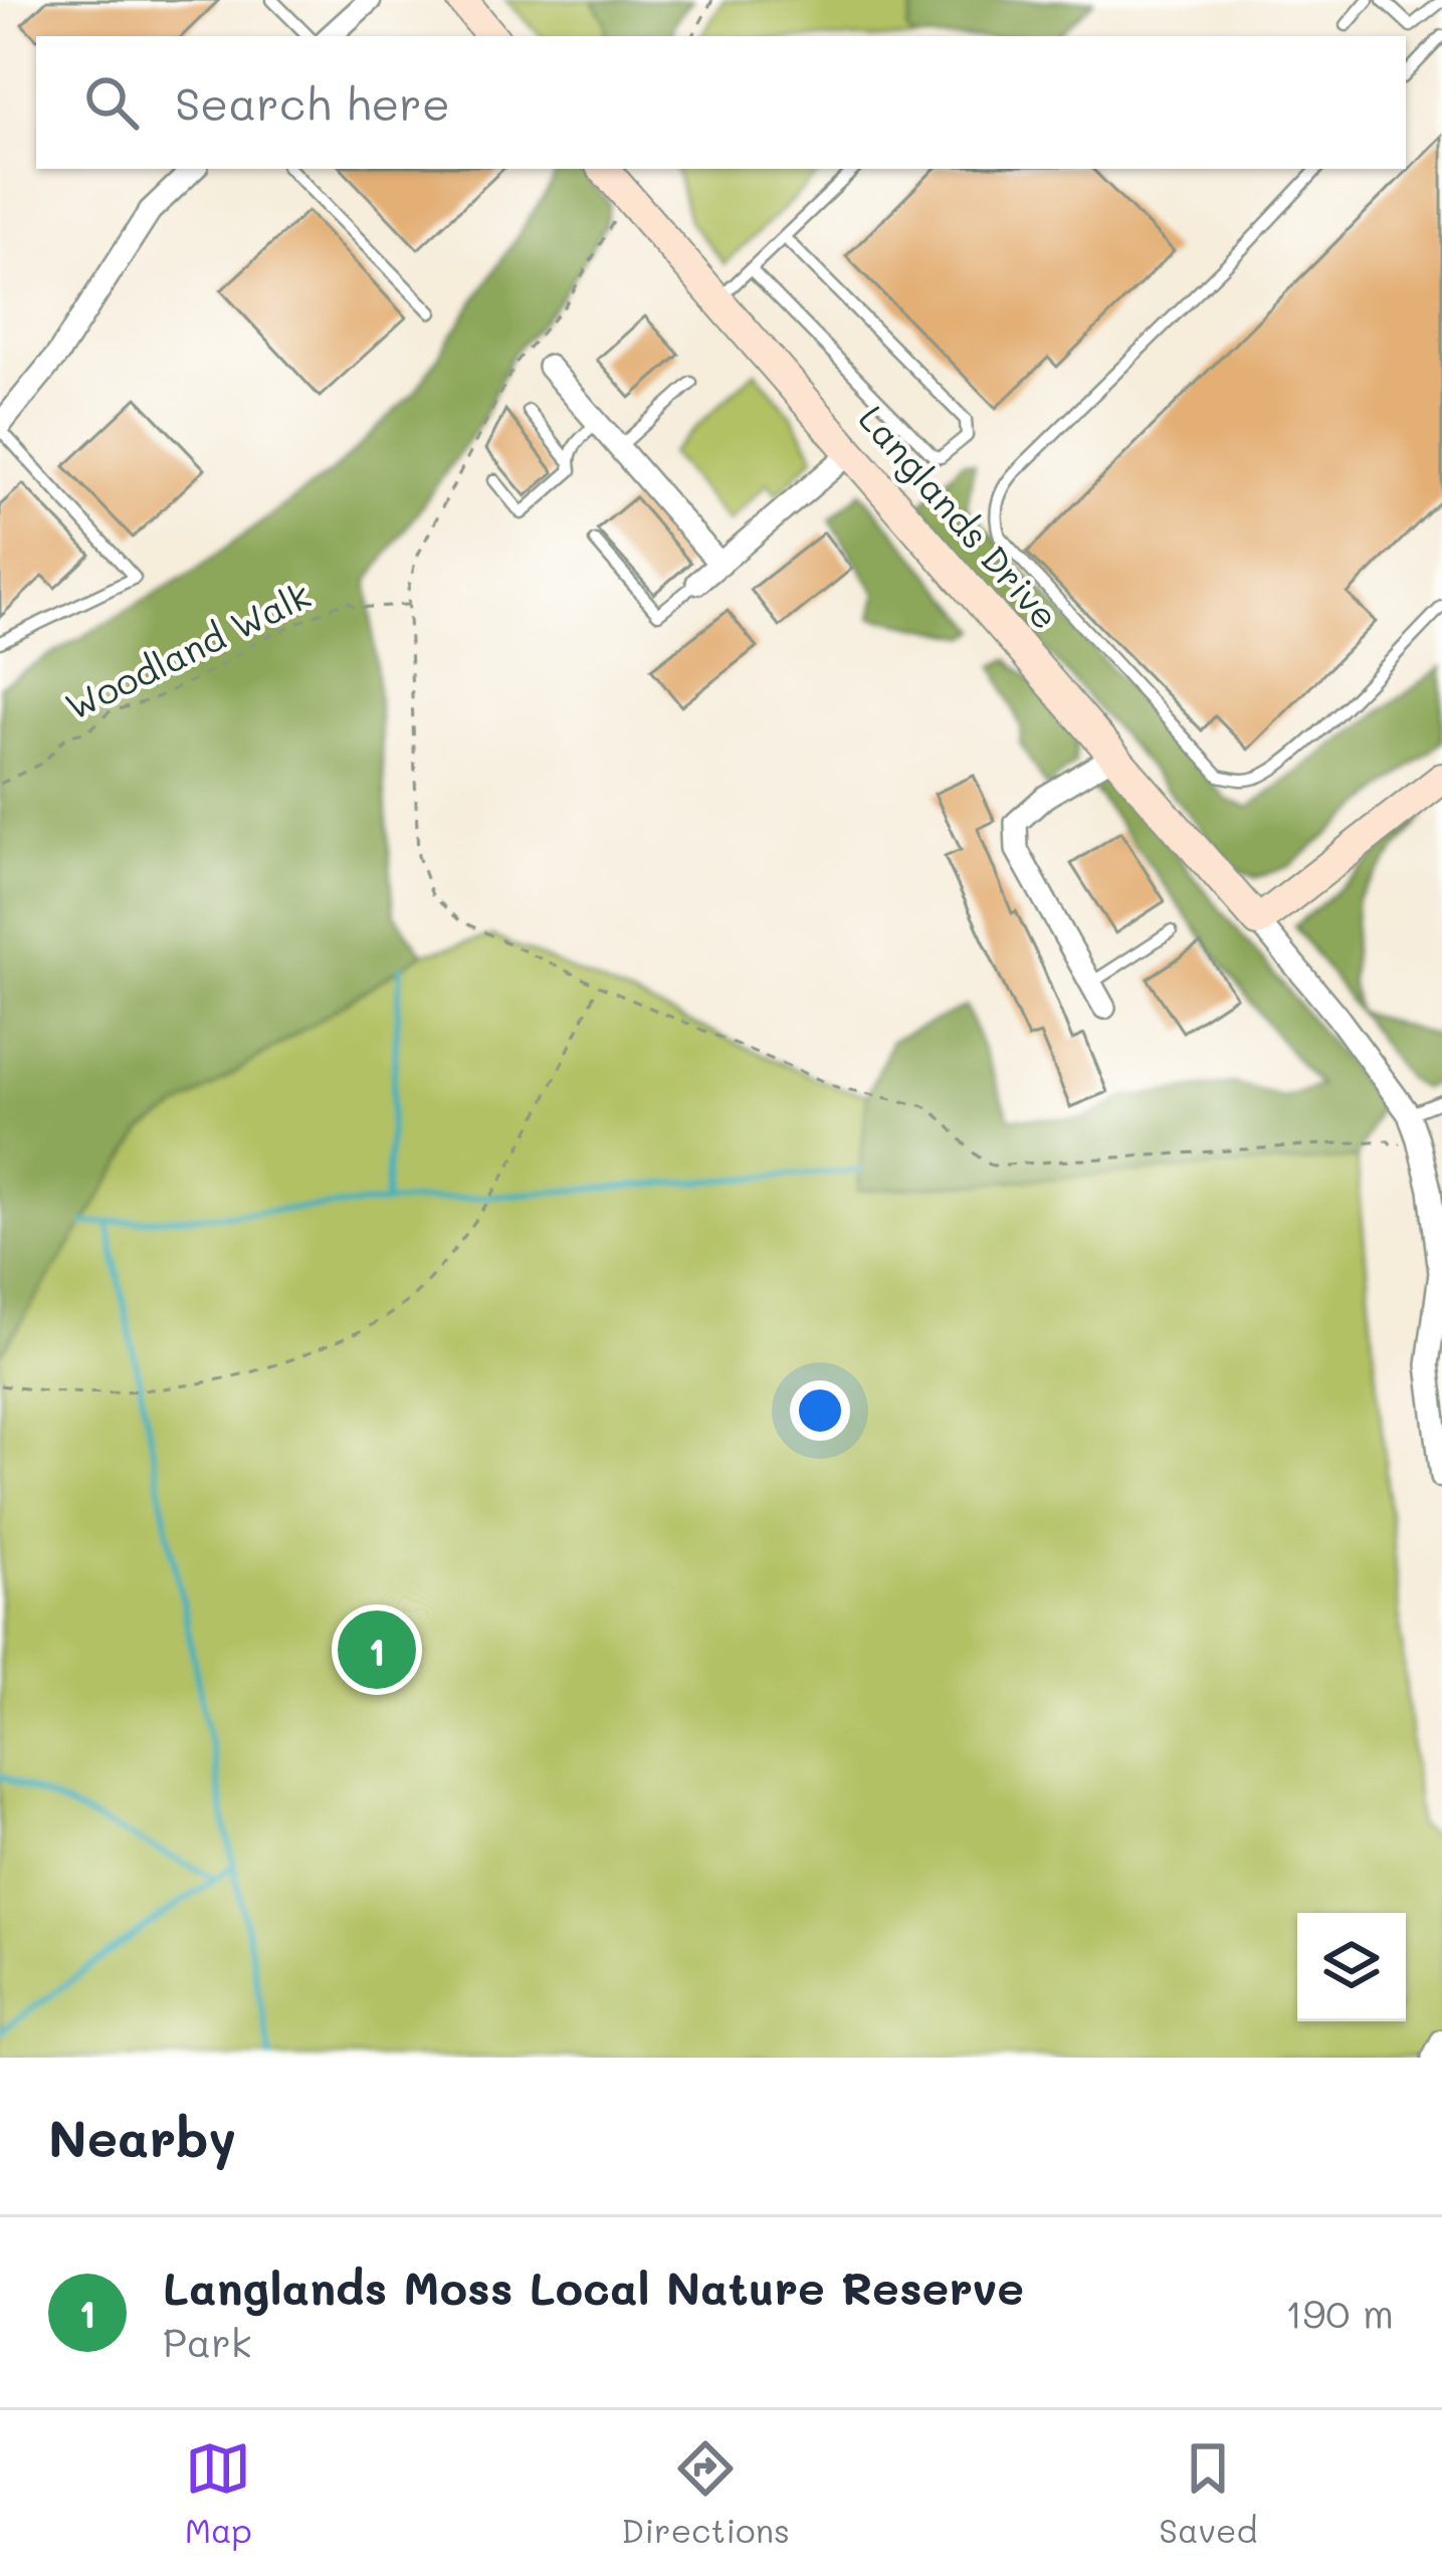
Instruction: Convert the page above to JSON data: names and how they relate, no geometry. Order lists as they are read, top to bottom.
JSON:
{
  "streets": {
    "street": ["Langlands Drive"],
    "path": ["Woodland Walk"]
  },
  "page": {
    "search": "Search here",
    "pins": "1",
    "heading": "Nearby",
    "list": [
      {
        "mark": "1",
        "name": "Langlands Moss Local Nature Reserve",
        "note": "Park",
        "value": "190 m"
      }
    ],
    "nav": ["Map", "Directions", "Saved"]
  }
}
